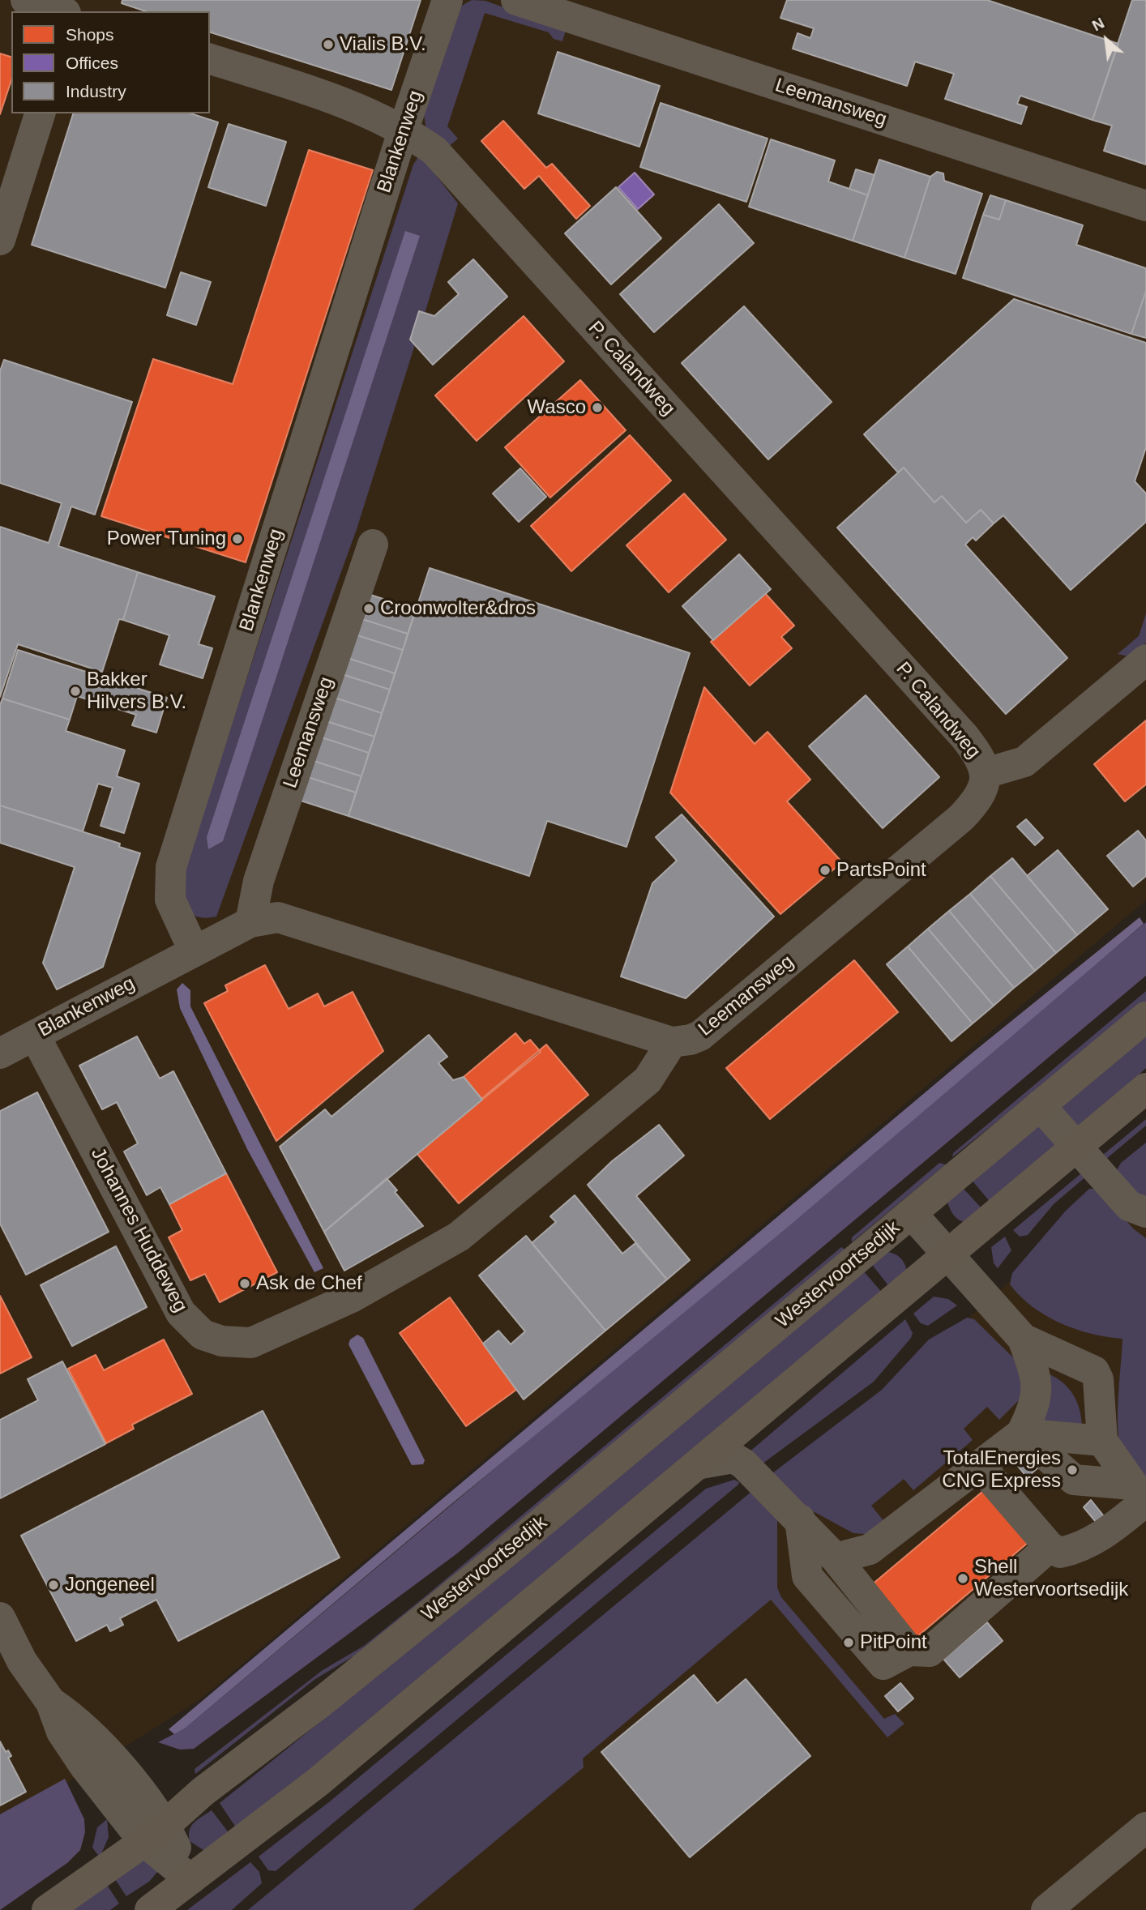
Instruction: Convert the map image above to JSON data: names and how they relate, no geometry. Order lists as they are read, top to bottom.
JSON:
{
  "streets": {
    "main road": ["Westervoortsedijk"],
    "street": [
      "Leemansweg",
      "Blankenweg",
      "P. Calandweg",
      "Johannes Huddeweg"
    ]
  },
  "crossings": [
    ["Leemansweg", "Blankenweg"],
    ["Leemansweg", "P. Calandweg"],
    ["Leemansweg", "Johannes Huddeweg"],
    ["Blankenweg", "P. Calandweg"],
    ["Blankenweg", "Johannes Huddeweg"]
  ],
  "places": [
    "Vialis B.V.",
    "Wasco",
    "Power Tuning",
    "Croonwolter&dros",
    "Bakker Hilvers B.V.",
    "PartsPoint",
    "Ask de Chef",
    "TotalEnergies CNG Express",
    "Shell Westervoortsedijk",
    "Jongeneel",
    "PitPoint"
  ],
  "legend": ["Shops", "Offices", "Industry"],
  "north": "top left"
}
